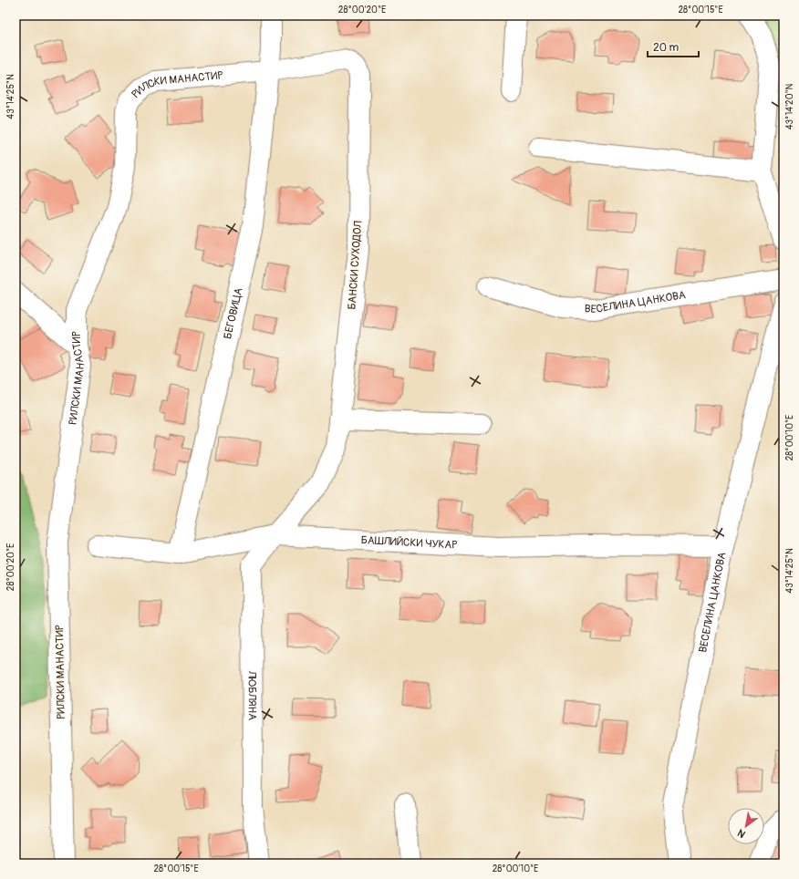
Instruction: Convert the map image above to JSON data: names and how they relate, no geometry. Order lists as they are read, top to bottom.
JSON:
{
  "streets": {
    "street": [
      "РИЛСКИ МАНАСТИР",
      "БАНСКИ СУХОДОЛ",
      "ВЕСЕЛИНА ЦАНКОВА",
      "БЕГОВИЦА",
      "БАШЛИЙСКИ ЧУКАР",
      "ЛЮБЛЯНА"
    ]
  },
  "crossings": [
    ["РИЛСКИ МАНАСТИР", "БАНСКИ СУХОДОЛ"],
    ["РИЛСКИ МАНАСТИР", "БЕГОВИЦА"],
    ["БАНСКИ СУХОДОЛ", "БЕГОВИЦА"],
    ["БАНСКИ СУХОДОЛ", "БАШЛИЙСКИ ЧУКАР"],
    ["БАНСКИ СУХОДОЛ", "ЛЮБЛЯНА"],
    ["ВЕСЕЛИНА ЦАНКОВА", "БАШЛИЙСКИ ЧУКАР"],
    ["БЕГОВИЦА", "БАШЛИЙСКИ ЧУКАР"],
    ["БАШЛИЙСКИ ЧУКАР", "ЛЮБЛЯНА"]
  ],
  "scale_bar": "20 m",
  "north": "bottom left",
  "coordinates": [
    "28°00'20\"E",
    "28°00'15\"E",
    "43°14'25\"N",
    "43°14'20\"N",
    "28°00'10\"E"
  ]
}
